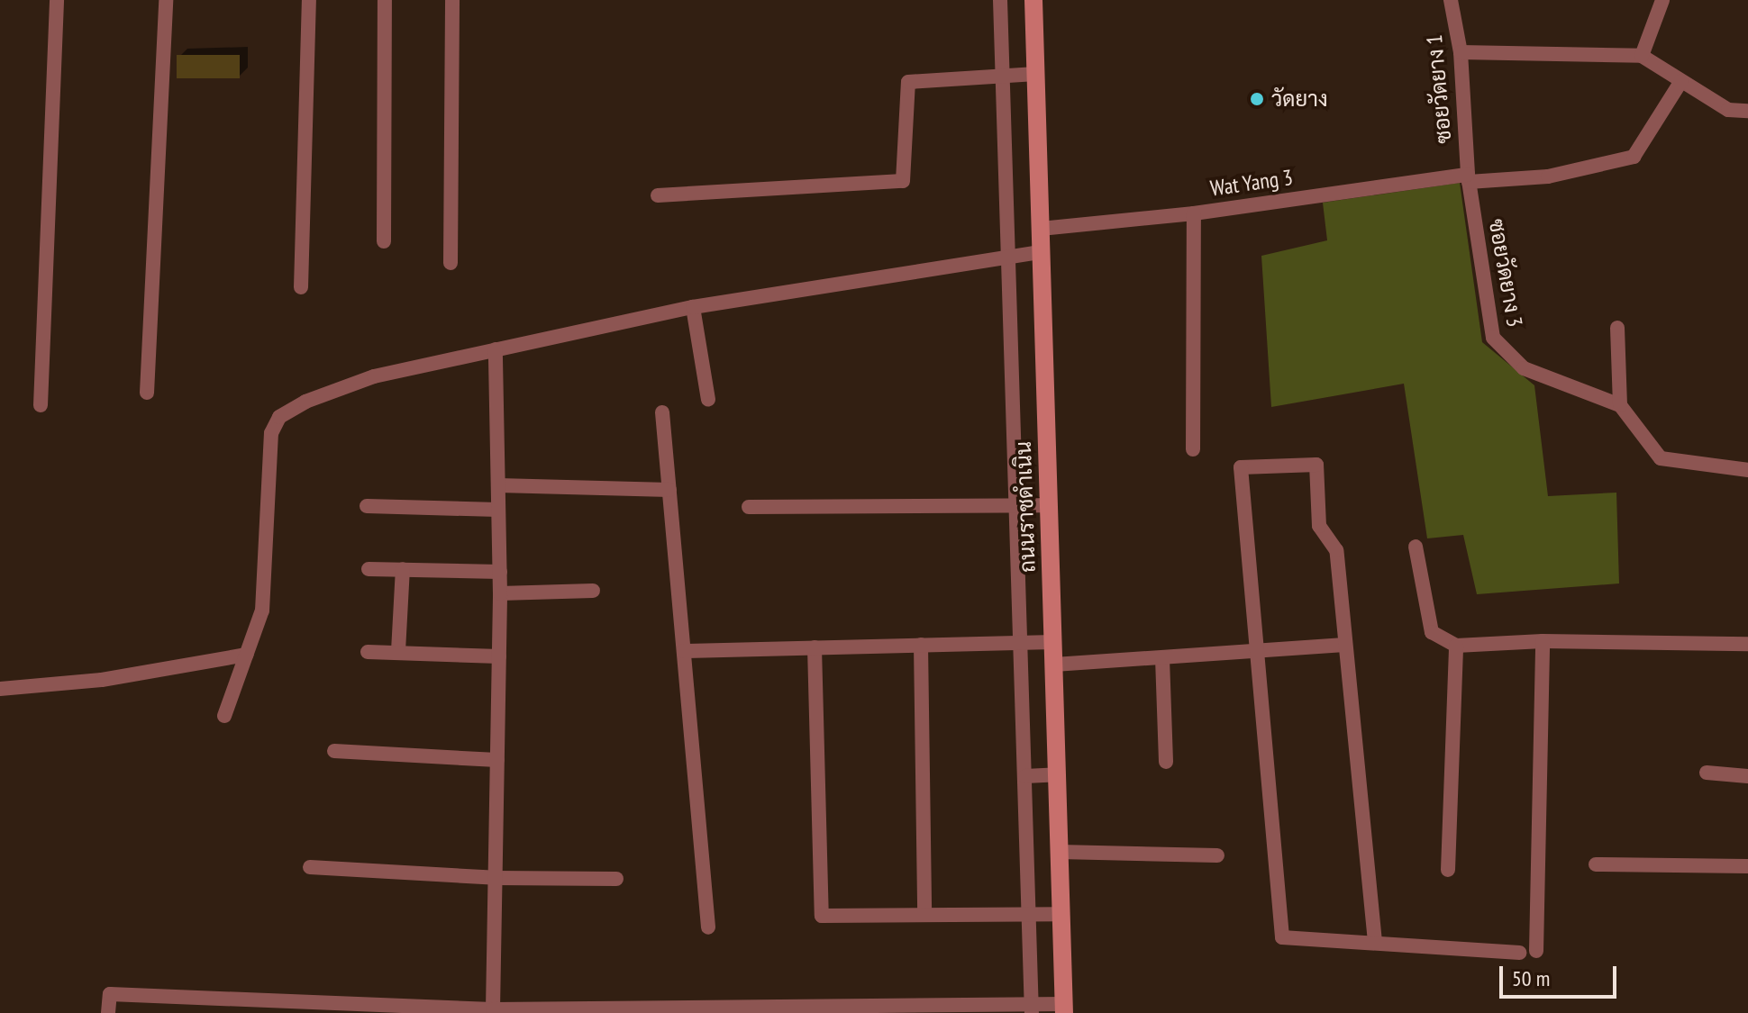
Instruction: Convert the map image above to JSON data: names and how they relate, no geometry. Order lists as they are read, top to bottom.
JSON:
{
  "streets": {
    "main road": ["ถนนราชดำเนิน"],
    "street": ["ซอยวัดยาง 1", "Wat Yang 3", "ซอยวัดยาง 3"]
  },
  "crossings": [
    ["ซอยวัดยาง 1", "Wat Yang 3"],
    ["ซอยวัดยาง 1", "ซอยวัดยาง 3"],
    ["Wat Yang 3", "ซอยวัดยาง 3"],
    ["Wat Yang 3", "ถนนราชดำเนิน"]
  ],
  "places": ["วัดยาง"],
  "scale_bar": "50 m"
}
